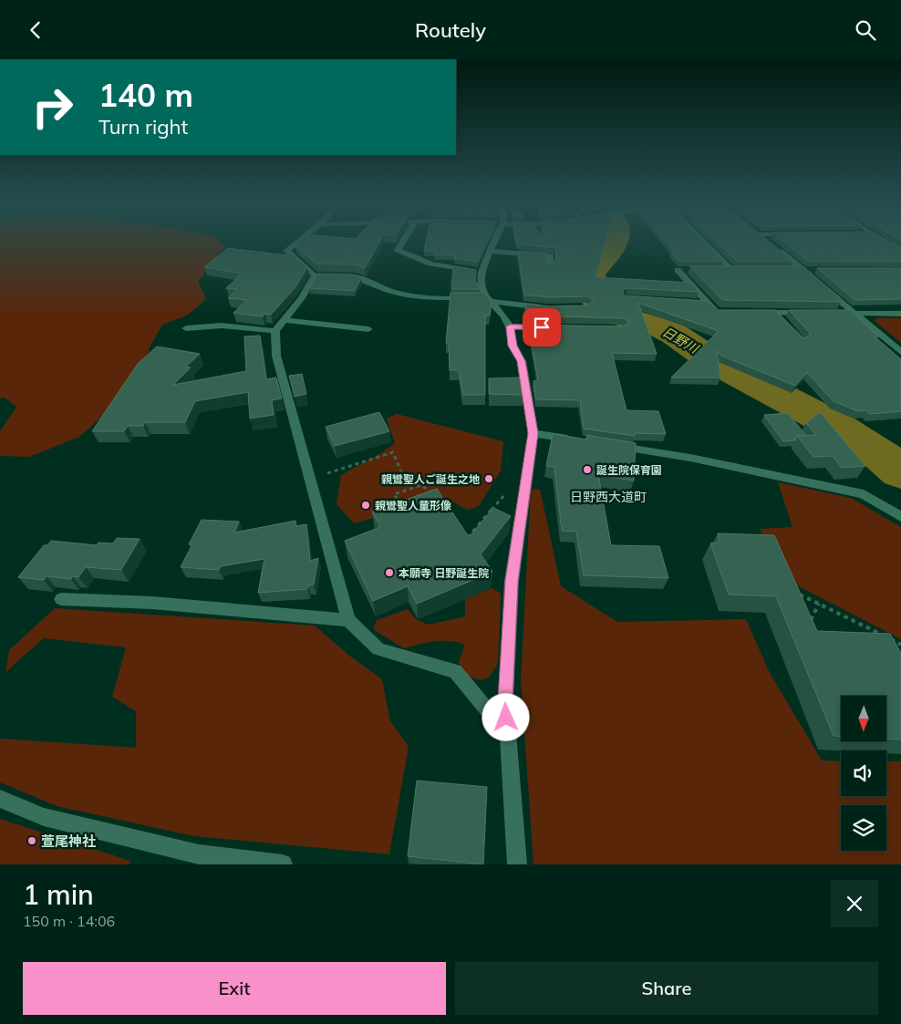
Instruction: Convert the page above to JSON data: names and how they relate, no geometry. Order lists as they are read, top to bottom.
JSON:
{
  "districts": ["日野西大道町"],
  "water": ["日野川"],
  "places": [
    "誕生院保育園",
    "親鸞聖人ご誕生之地",
    "親鸞聖人童形像",
    "本願寺 日野誕生院",
    "萱尾神社"
  ],
  "north": "bottom",
  "page": {
    "header": "Routely",
    "turn": ["140 m", "Turn right"],
    "heading": ["1 min", "150 m · 14:06"],
    "buttons": ["Exit", "Share"]
  }
}
